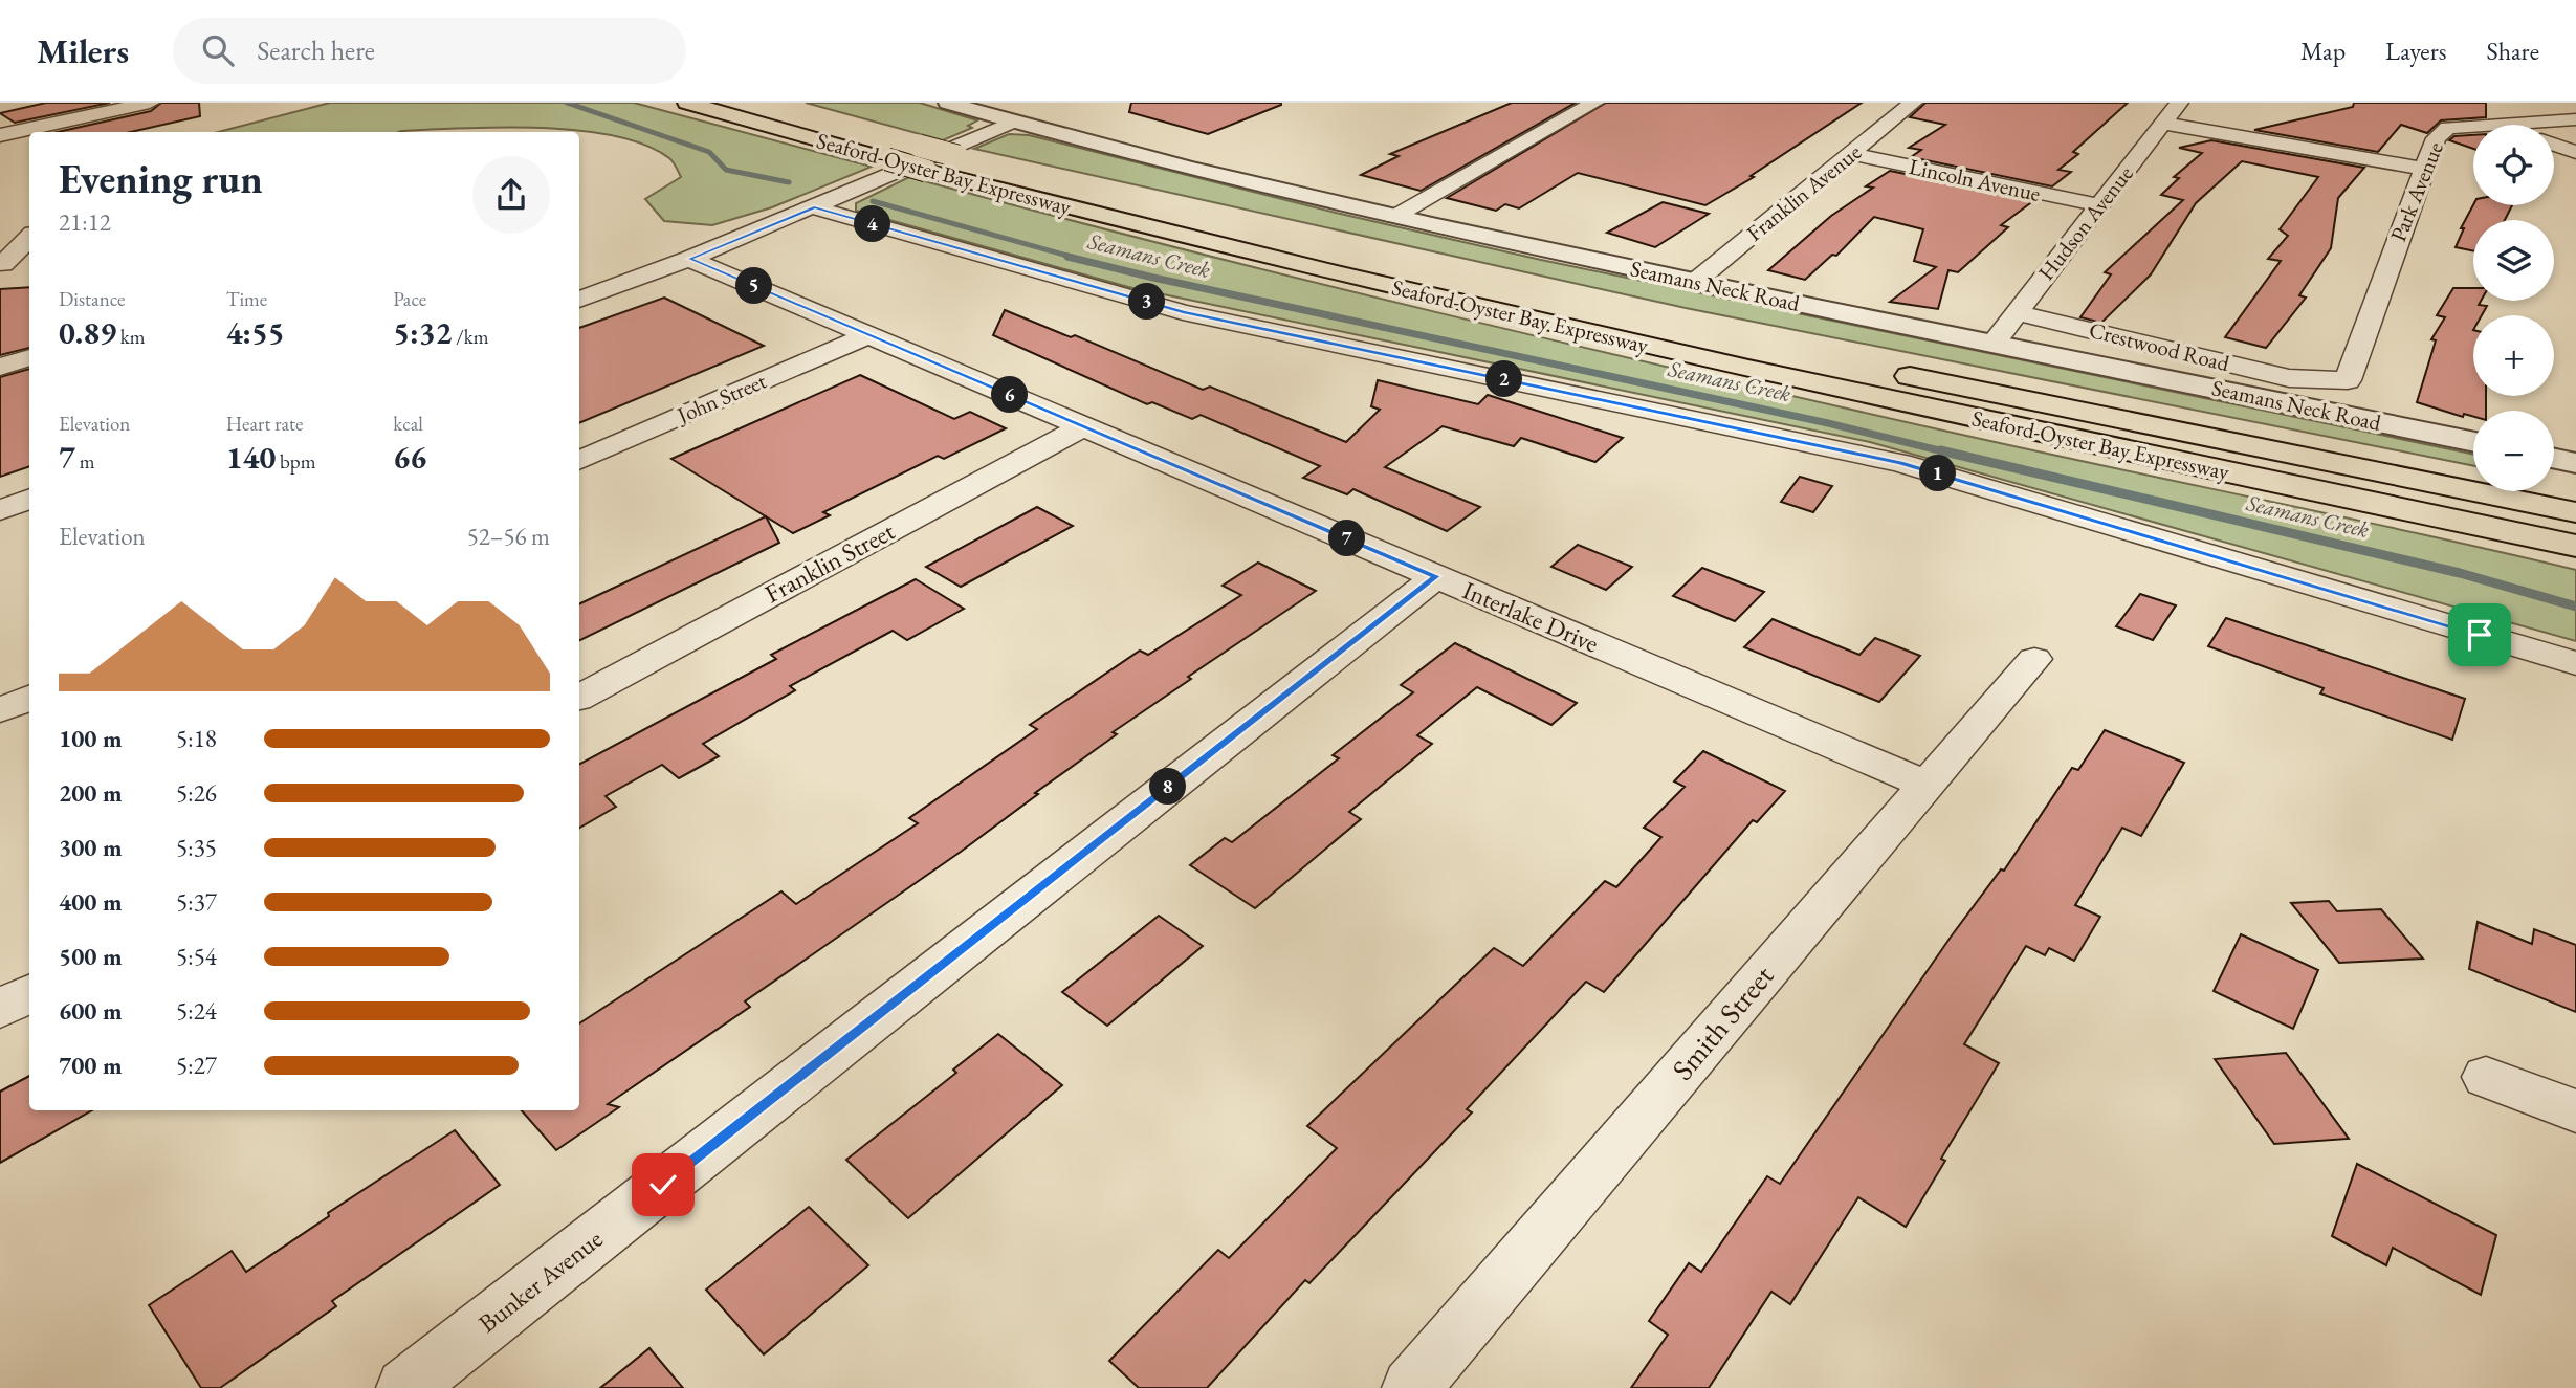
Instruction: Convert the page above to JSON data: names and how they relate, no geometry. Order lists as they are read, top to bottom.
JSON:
{
  "streets": {
    "highway": ["Seaford-Oyster Bay Expressway"],
    "street": [
      "Lincoln Avenue",
      "Park Avenue",
      "Franklin Avenue",
      "Hudson Avenue",
      "Seamans Neck Road",
      "Crestwood Road",
      "John Street",
      "Franklin Street",
      "Interlake Drive",
      "Smith Street",
      "Bunker Avenue"
    ]
  },
  "crossings": [
    ["Lincoln Avenue", "Franklin Avenue"],
    ["Lincoln Avenue", "Hudson Avenue"],
    ["Park Avenue", "Crestwood Road"],
    ["Franklin Avenue", "Seamans Neck Road"],
    ["Hudson Avenue", "Seamans Neck Road"],
    ["Hudson Avenue", "Crestwood Road"],
    ["John Street", "Interlake Drive"],
    ["Franklin Street", "Interlake Drive"],
    ["Interlake Drive", "Smith Street"],
    ["Interlake Drive", "Bunker Avenue"]
  ],
  "water": ["Seamans Creek"],
  "page": {
    "header": "Milers",
    "search": "Search here",
    "nav": ["Map", "Layers", "Share"],
    "map_buttons": ["+", "−"],
    "heading": ["Evening run", "21:12"],
    "pins": [
      "4",
      "5",
      "3",
      "2",
      "6",
      "1",
      "7",
      "8"
    ],
    "stats": [
      ["Distance", "0.89 km"],
      ["Time", "4:55"],
      ["Pace", "5:32 /km"],
      ["Elevation", "7 m"],
      ["Heart rate", "140 bpm"],
      ["kcal", "66"]
    ],
    "chart": ["Elevation", "52–56 m"],
    "list": [
      {
        "name": "100 m",
        "note": "5:18"
      },
      {
        "name": "200 m",
        "note": "5:26"
      },
      {
        "name": "300 m",
        "note": "5:35"
      },
      {
        "name": "400 m",
        "note": "5:37"
      },
      {
        "name": "500 m",
        "note": "5:54"
      },
      {
        "name": "600 m",
        "note": "5:24"
      },
      {
        "name": "700 m",
        "note": "5:27"
      }
    ]
  }
}
